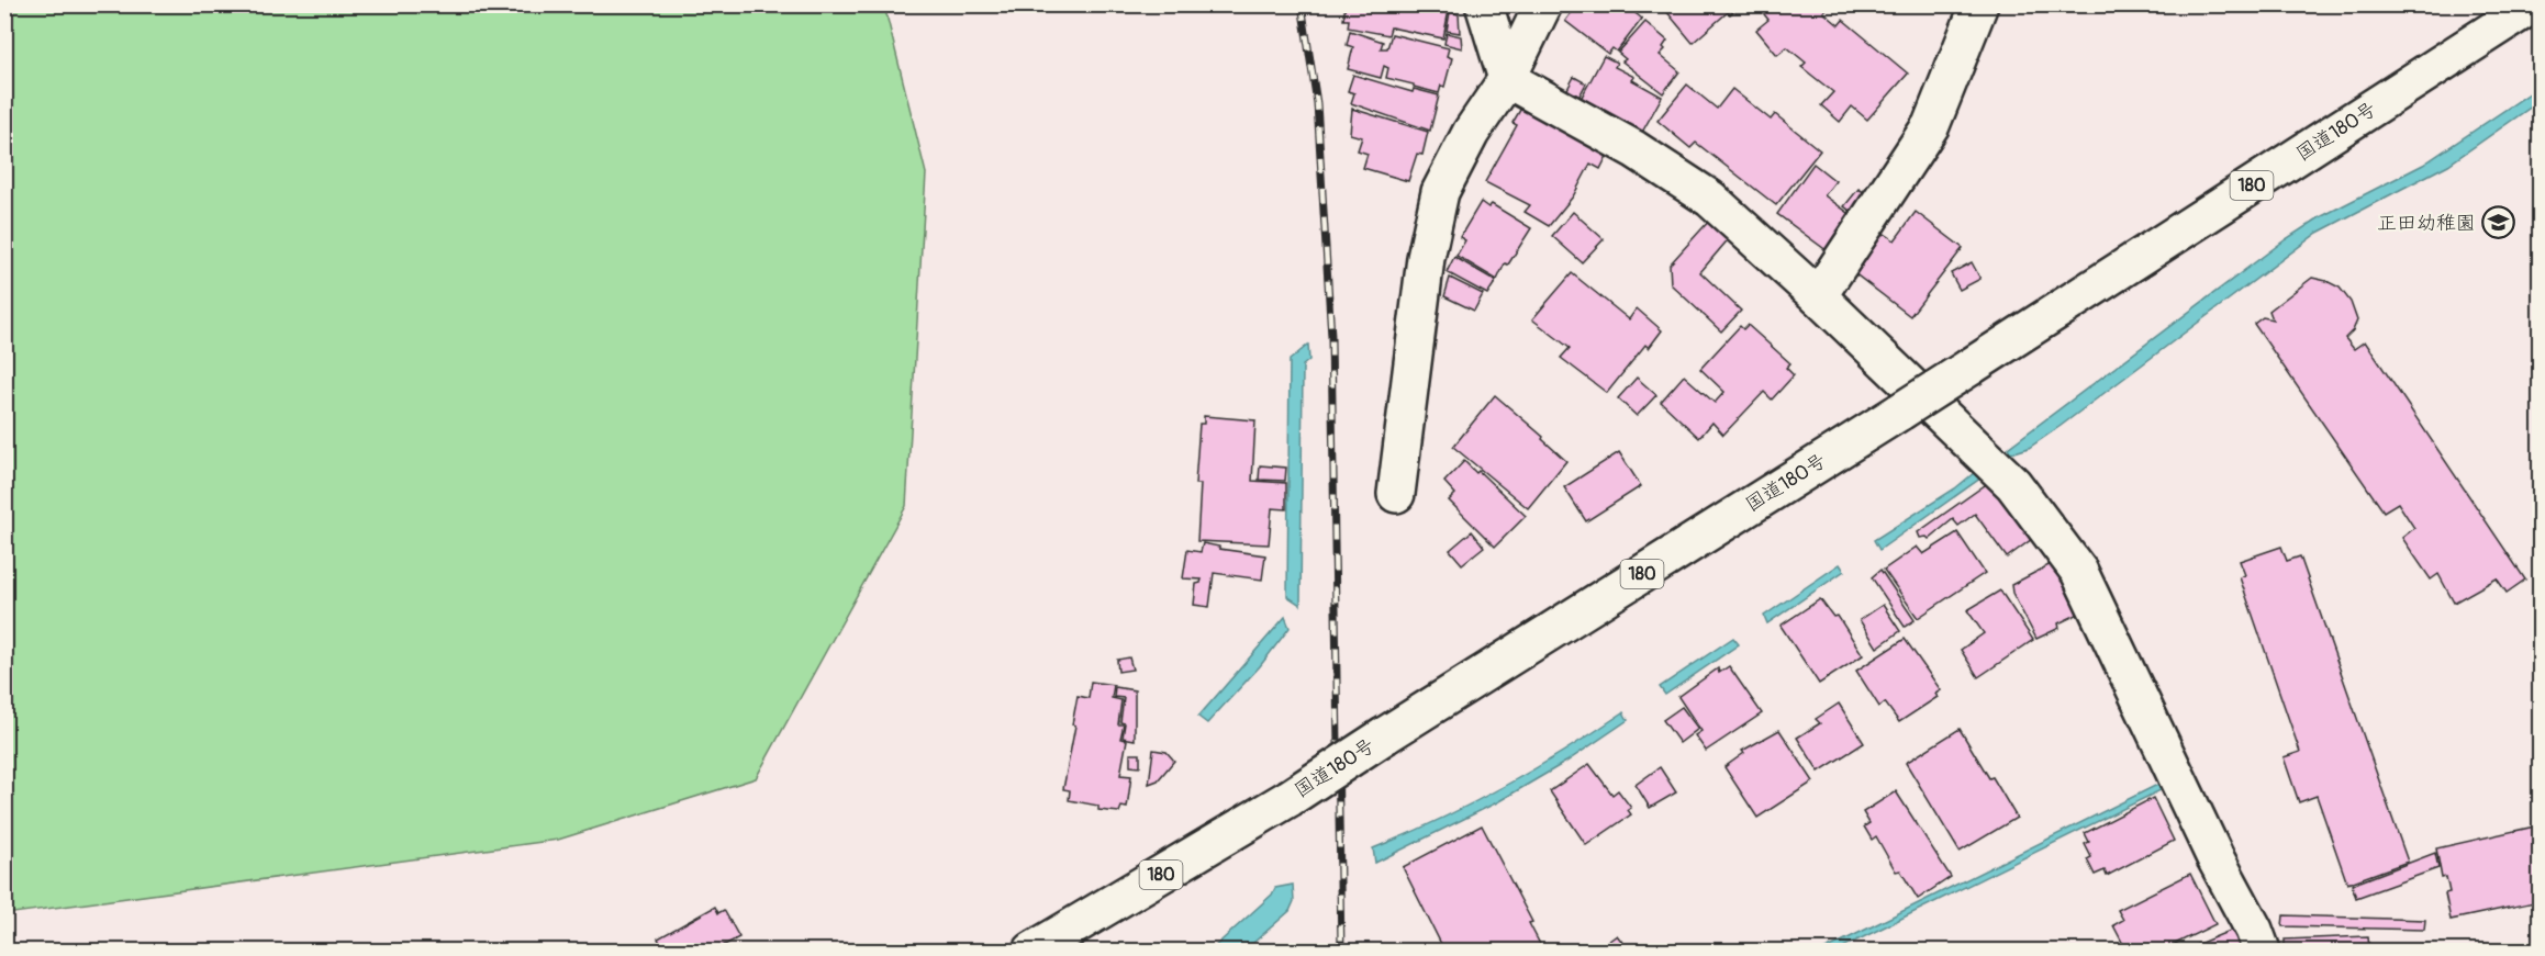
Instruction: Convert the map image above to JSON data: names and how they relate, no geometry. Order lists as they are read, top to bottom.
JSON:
{
  "streets": {
    "main road": ["国道180号", "180"]
  },
  "places": {
    "school or university": ["正田幼稚園"]
  }
}
